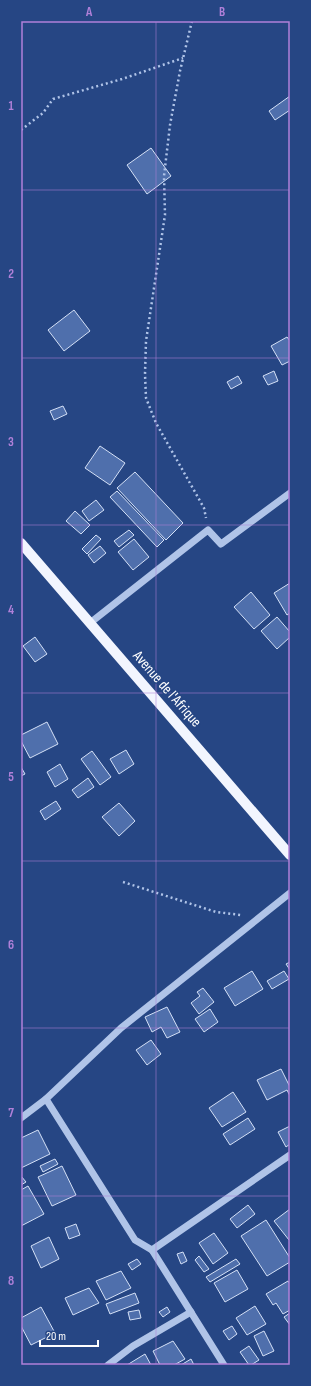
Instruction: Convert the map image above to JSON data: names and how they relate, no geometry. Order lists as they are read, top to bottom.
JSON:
{
  "streets": {
    "main road": ["Avenue de l'Afrique"]
  },
  "scale_bar": "20 m",
  "grid": {
    "columns": ["A", "B"],
    "rows": [
      "1",
      "2",
      "3",
      "4",
      "5",
      "6",
      "7",
      "8"
    ]
  }
}
